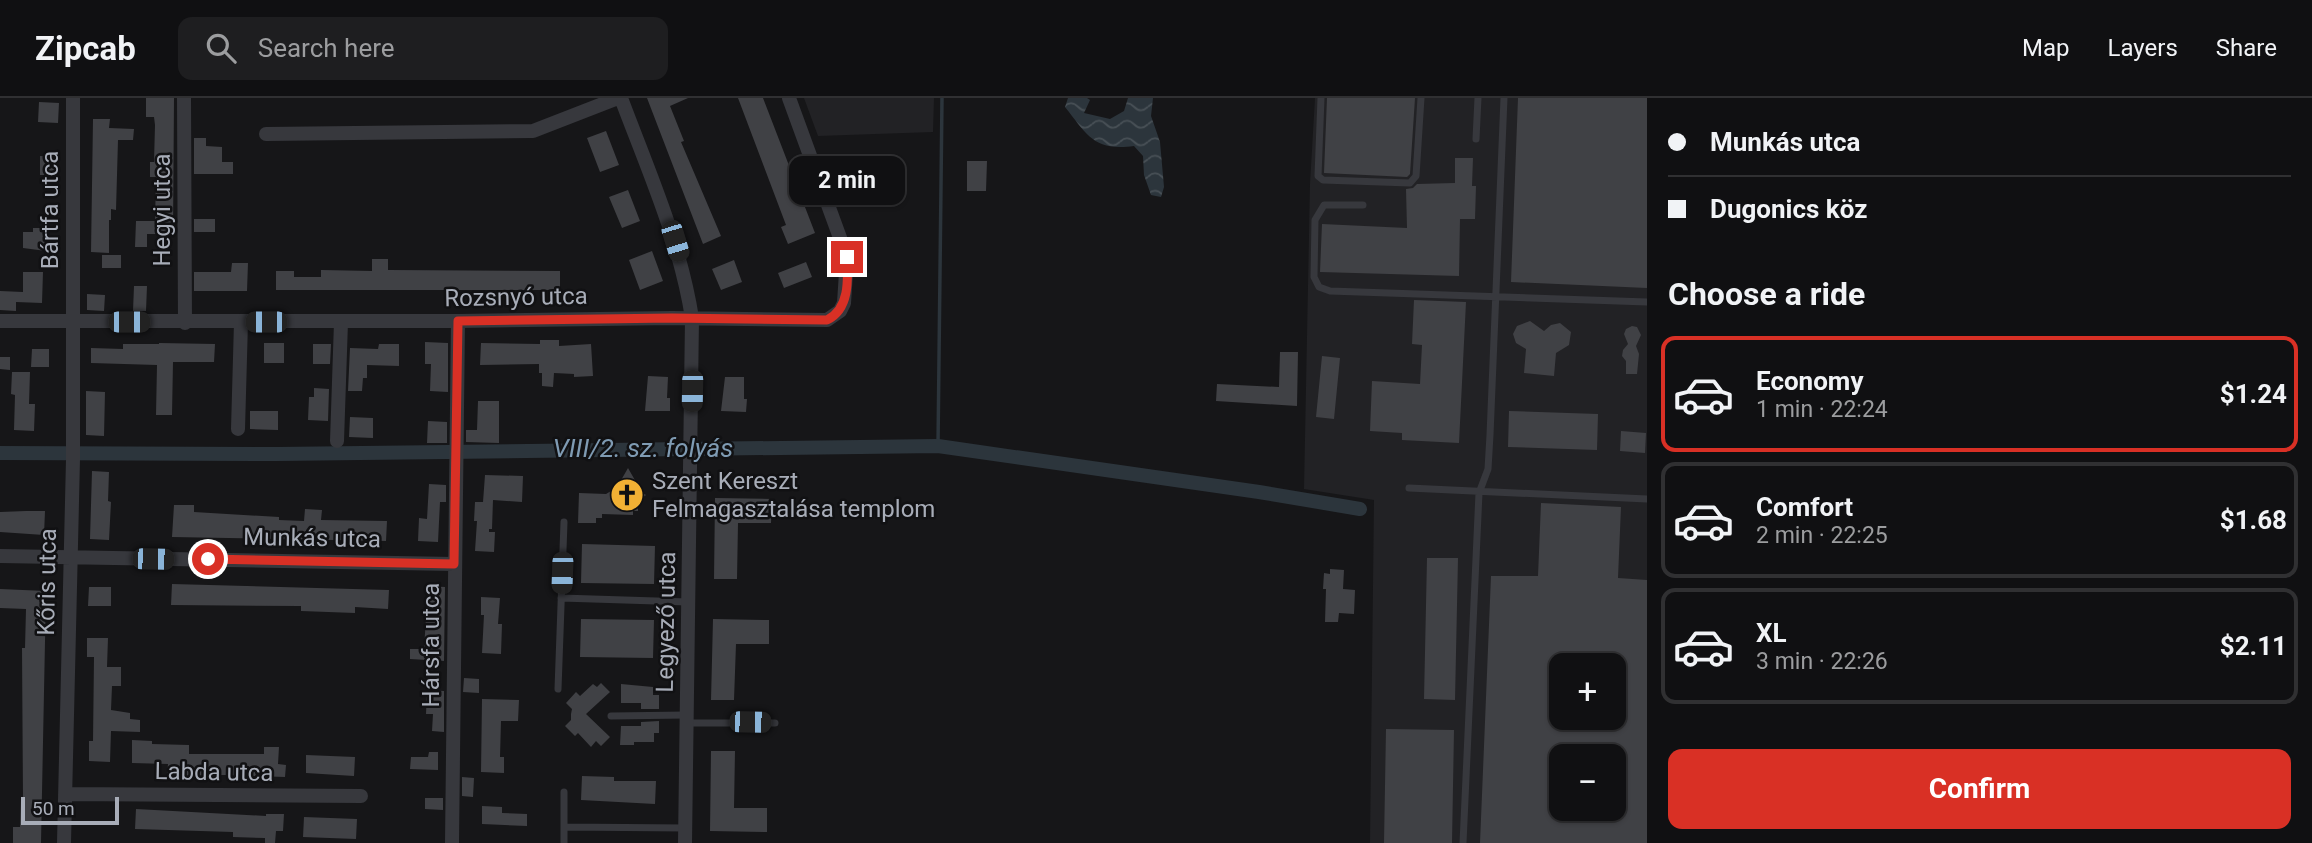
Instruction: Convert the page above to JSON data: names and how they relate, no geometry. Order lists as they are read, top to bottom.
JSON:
{
  "streets": {
    "street": [
      "Bártfa utca",
      "Hegyi utca",
      "Rozsnyó utca",
      "Munkás utca",
      "Kőris utca",
      "Legyező utca",
      "Hársfa utca",
      "Labda utca"
    ]
  },
  "crossings": [
    ["Bártfa utca", "Rozsnyó utca"],
    ["Bártfa utca", "Kőris utca"],
    ["Hegyi utca", "Rozsnyó utca"],
    ["Rozsnyó utca", "Kőris utca"],
    ["Rozsnyó utca", "Legyező utca"],
    ["Rozsnyó utca", "Hársfa utca"],
    ["Munkás utca", "Kőris utca"],
    ["Munkás utca", "Hársfa utca"],
    ["Kőris utca", "Labda utca"]
  ],
  "water": ["VIII/2. sz. folyás"],
  "places": {
    "church": ["Szent Kereszt Felmagasztalása templom"]
  },
  "scale_bar": "50 m",
  "page": {
    "header": "Zipcab",
    "search": "Search here",
    "nav": ["Map", "Layers", "Share"],
    "banner": ["Munkás utca", "Dugonics köz"],
    "bubble": "2 min",
    "heading": "Choose a ride",
    "list": [
      {
        "name": "Economy",
        "note": "1 min · 22:24",
        "value": "$1.24"
      },
      {
        "name": "Comfort",
        "note": "2 min · 22:25",
        "value": "$1.68"
      },
      {
        "name": "XL",
        "note": "3 min · 22:26",
        "value": "$2.11"
      }
    ],
    "map_buttons": ["+", "−"],
    "buttons": "Confirm",
    "scale": "50 m"
  }
}
